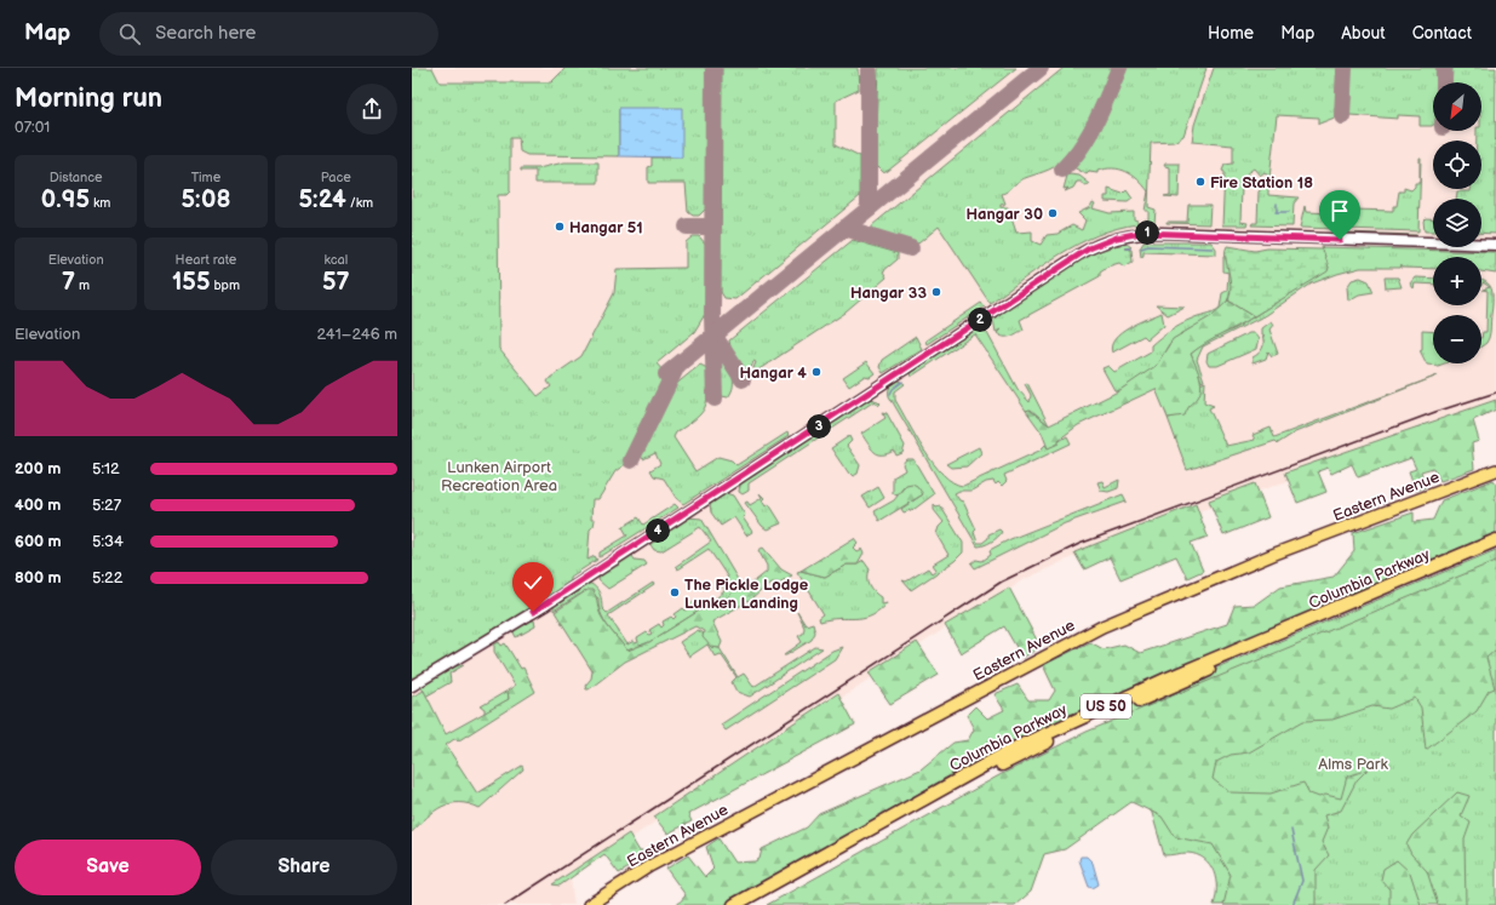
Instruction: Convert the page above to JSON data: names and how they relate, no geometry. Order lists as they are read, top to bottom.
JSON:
{
  "streets": {
    "highway": ["Columbia Parkway", "US 50"],
    "main road": ["Eastern Avenue"]
  },
  "parks": ["Lunken Airport Recreation Area", "Alms Park"],
  "places": [
    "Fire Station 18",
    "Hangar 30",
    "Hangar 51",
    "Hangar 33",
    "Hangar 4",
    "The Pickle Lodge Lunken Landing"
  ],
  "north": "bottom left",
  "page": {
    "header": "Map",
    "search": "Search here",
    "nav": [
      "Home",
      "Map",
      "About",
      "Contact"
    ],
    "heading": ["Morning run", "07:01"],
    "map_buttons": ["+", "−"],
    "stats": [
      ["Distance", "0.95 km"],
      ["Time", "5:08"],
      ["Pace", "5:24 /km"],
      ["Elevation", "7 m"],
      ["Heart rate", "155 bpm"],
      ["kcal", "57"]
    ],
    "pins": [
      "1",
      "2",
      "3",
      "4"
    ],
    "chart": ["Elevation", "241–246 m"],
    "list": [
      {
        "name": "200 m",
        "note": "5:12"
      },
      {
        "name": "400 m",
        "note": "5:27"
      },
      {
        "name": "600 m",
        "note": "5:34"
      },
      {
        "name": "800 m",
        "note": "5:22"
      }
    ],
    "buttons": ["Save", "Share"]
  }
}
